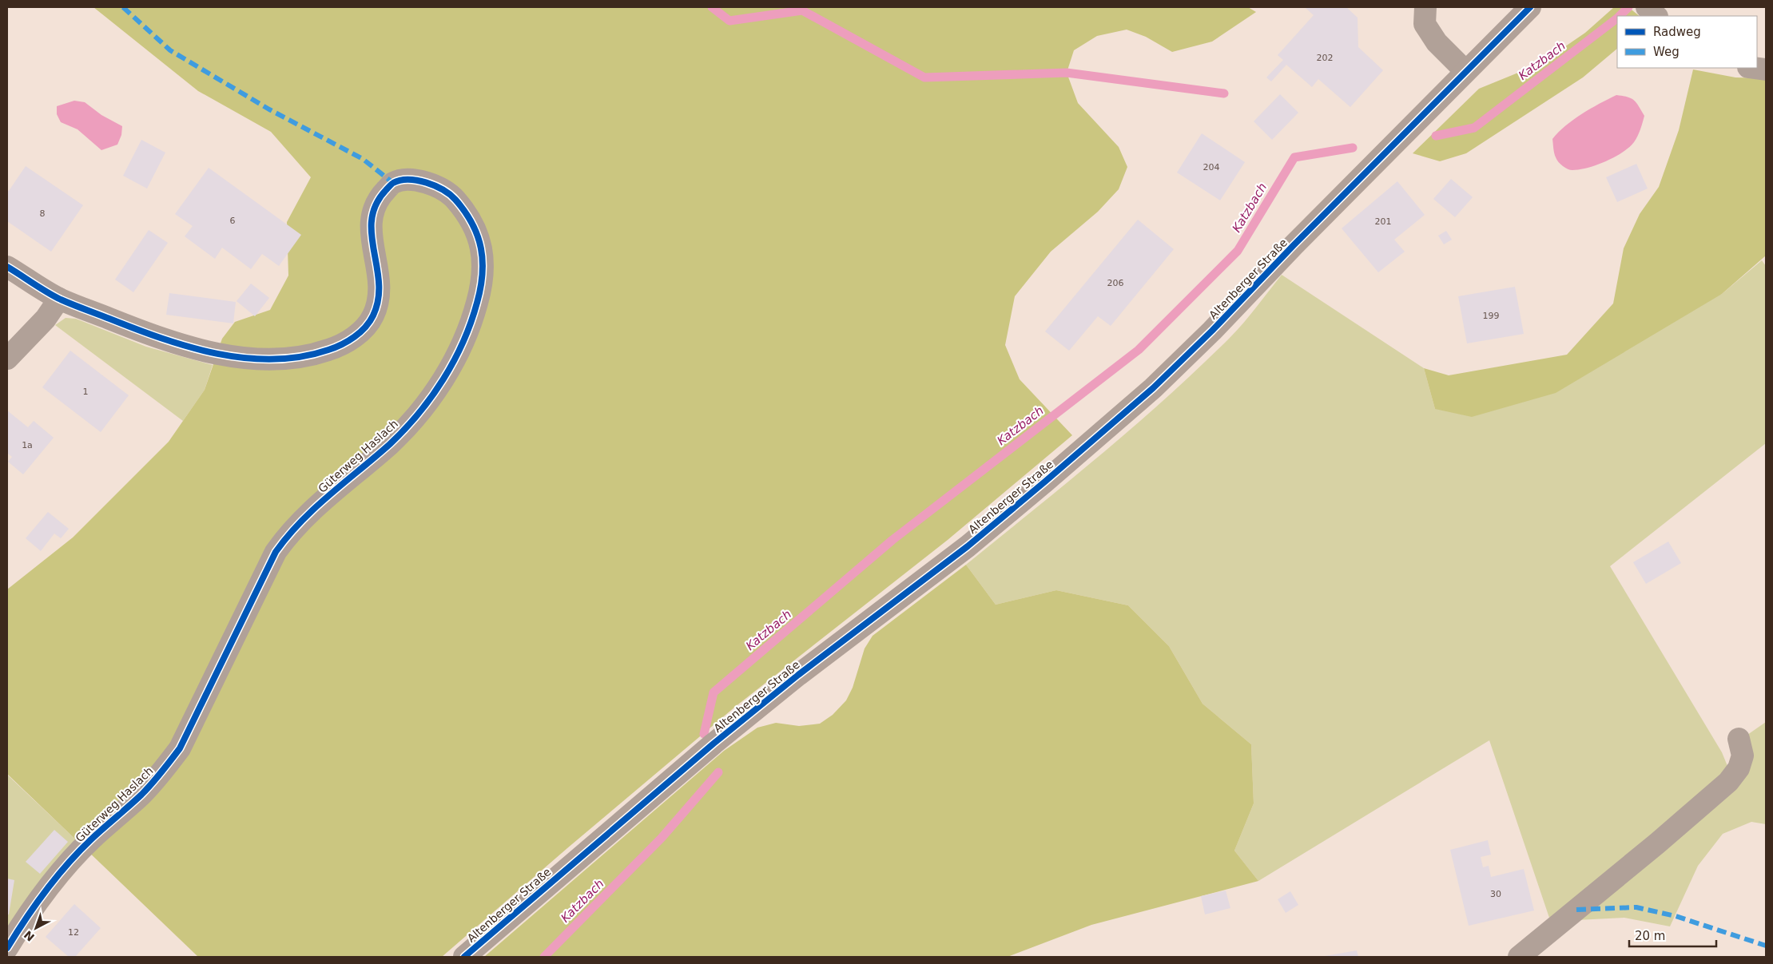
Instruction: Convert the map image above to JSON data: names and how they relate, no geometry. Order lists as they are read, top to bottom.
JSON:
{
  "streets": {
    "street": ["Altenberger Straße", "Güterweg Haslach"]
  },
  "water": ["Katzbach"],
  "house_numbers": [
    "202",
    "204",
    "8",
    "6",
    "201",
    "206",
    "199",
    "1",
    "1a",
    "30",
    "12"
  ],
  "legend": ["Radweg", "Weg"],
  "scale_bar": "20 m",
  "north": "bottom left"
}
